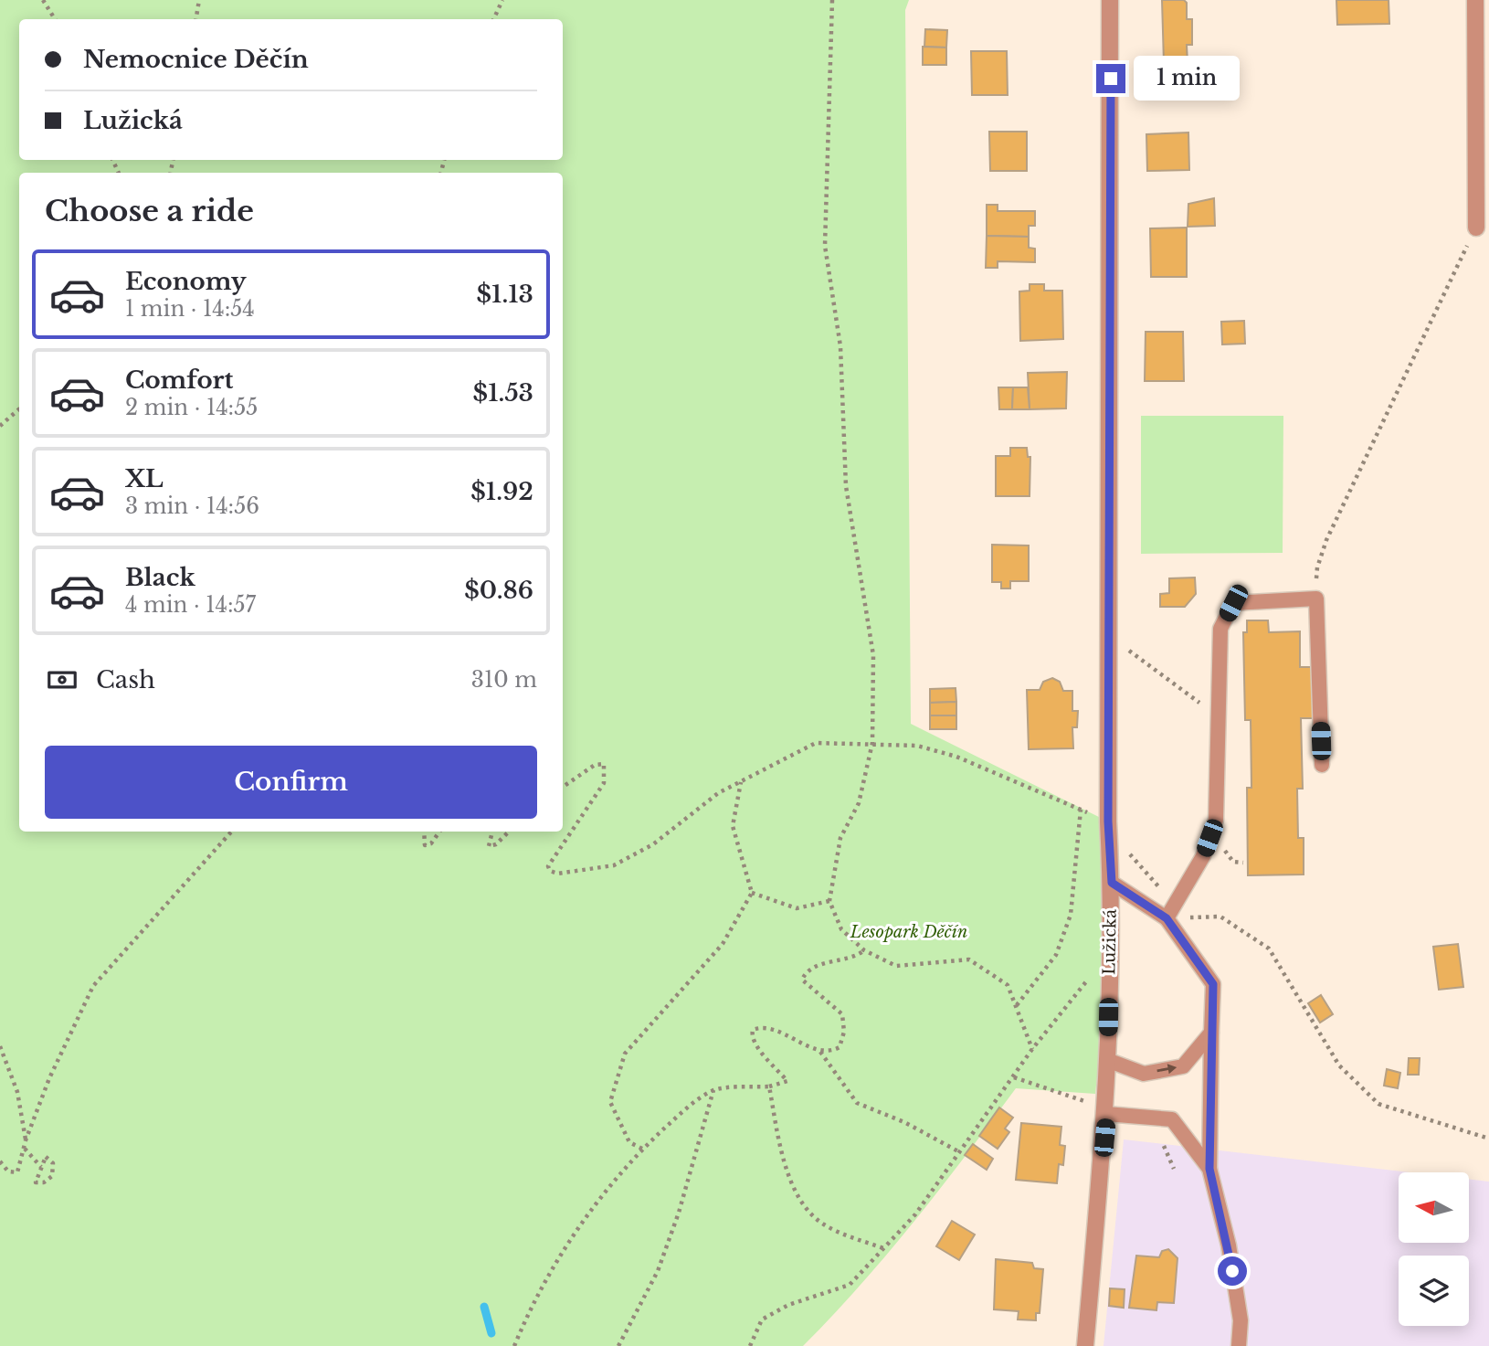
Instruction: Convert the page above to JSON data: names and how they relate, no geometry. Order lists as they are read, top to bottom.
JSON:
{
  "streets": {
    "street": ["Lužická"]
  },
  "parks": ["Lesopark Děčín"],
  "north": "left",
  "page": {
    "banner": ["Nemocnice Děčín", "Lužická"],
    "bubble": "1 min",
    "heading": "Choose a ride",
    "list": [
      {
        "name": "Economy",
        "note": "1 min · 14:54",
        "value": "$1.13"
      },
      {
        "name": "Comfort",
        "note": "2 min · 14:55",
        "value": "$1.53"
      },
      {
        "name": "XL",
        "note": "3 min · 14:56",
        "value": "$1.92"
      },
      {
        "name": "Black",
        "note": "4 min · 14:57",
        "value": "$0.86"
      }
    ],
    "pay": ["Cash", "310 m"],
    "buttons": "Confirm"
  }
}
